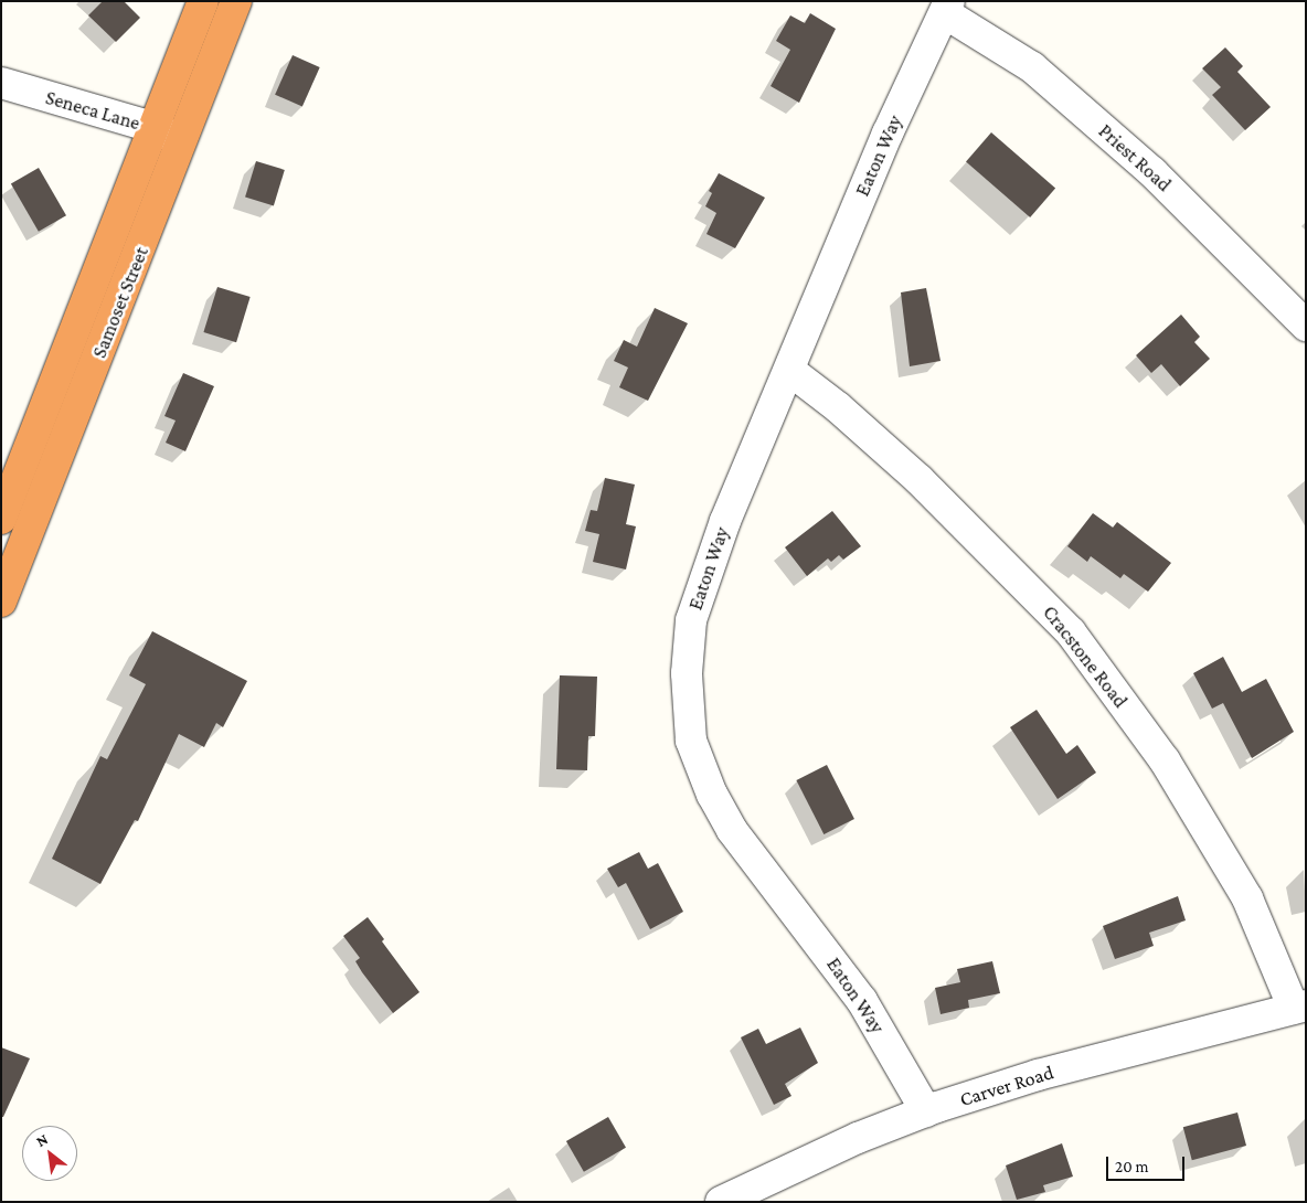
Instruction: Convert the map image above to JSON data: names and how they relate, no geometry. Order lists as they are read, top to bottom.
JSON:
{
  "streets": {
    "highway": ["Samoset Street"],
    "street": [
      "Seneca Lane",
      "Eaton Way",
      "Priest Road",
      "Cracstone Road",
      "Carver Road"
    ]
  },
  "crossings": [
    ["Seneca Lane", "Samoset Street"],
    ["Eaton Way", "Priest Road"],
    ["Eaton Way", "Cracstone Road"],
    ["Eaton Way", "Carver Road"],
    ["Cracstone Road", "Carver Road"]
  ],
  "scale_bar": "20 m",
  "north": "top left"
}
